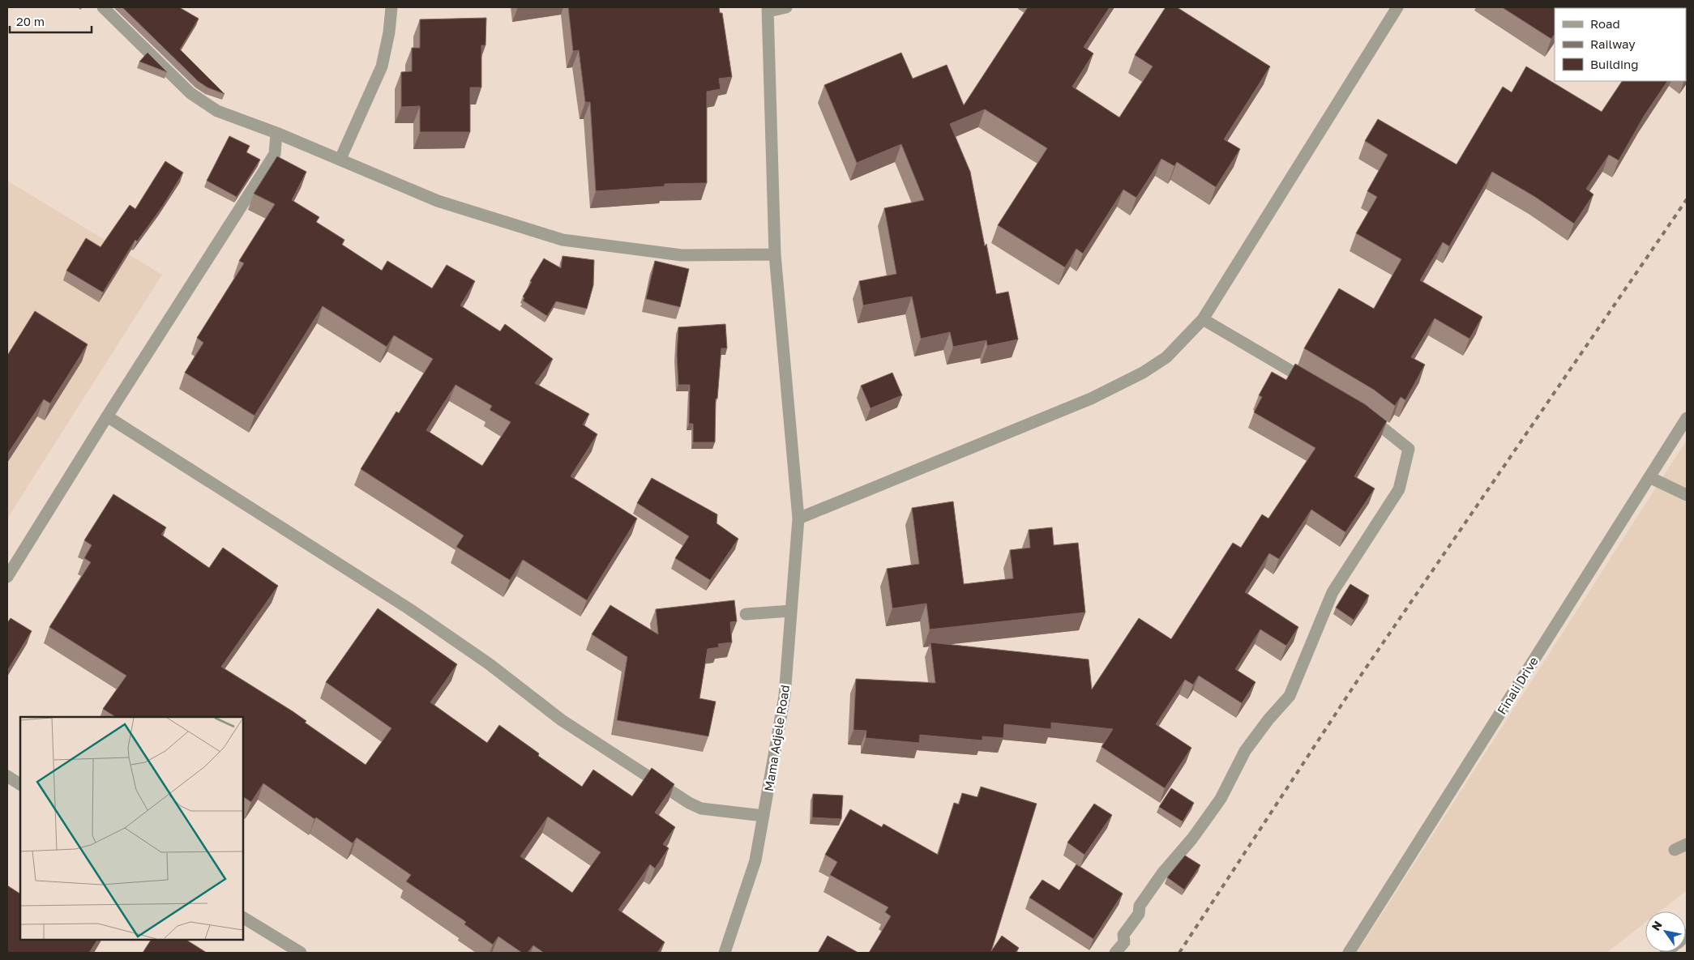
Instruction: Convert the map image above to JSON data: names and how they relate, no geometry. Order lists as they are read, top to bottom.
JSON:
{
  "streets": {
    "street": ["Finali Drive", "Mama Adjele Road"]
  },
  "legend": ["Road", "Railway", "Building"],
  "scale_bar": "20 m",
  "north": "top left"
}
